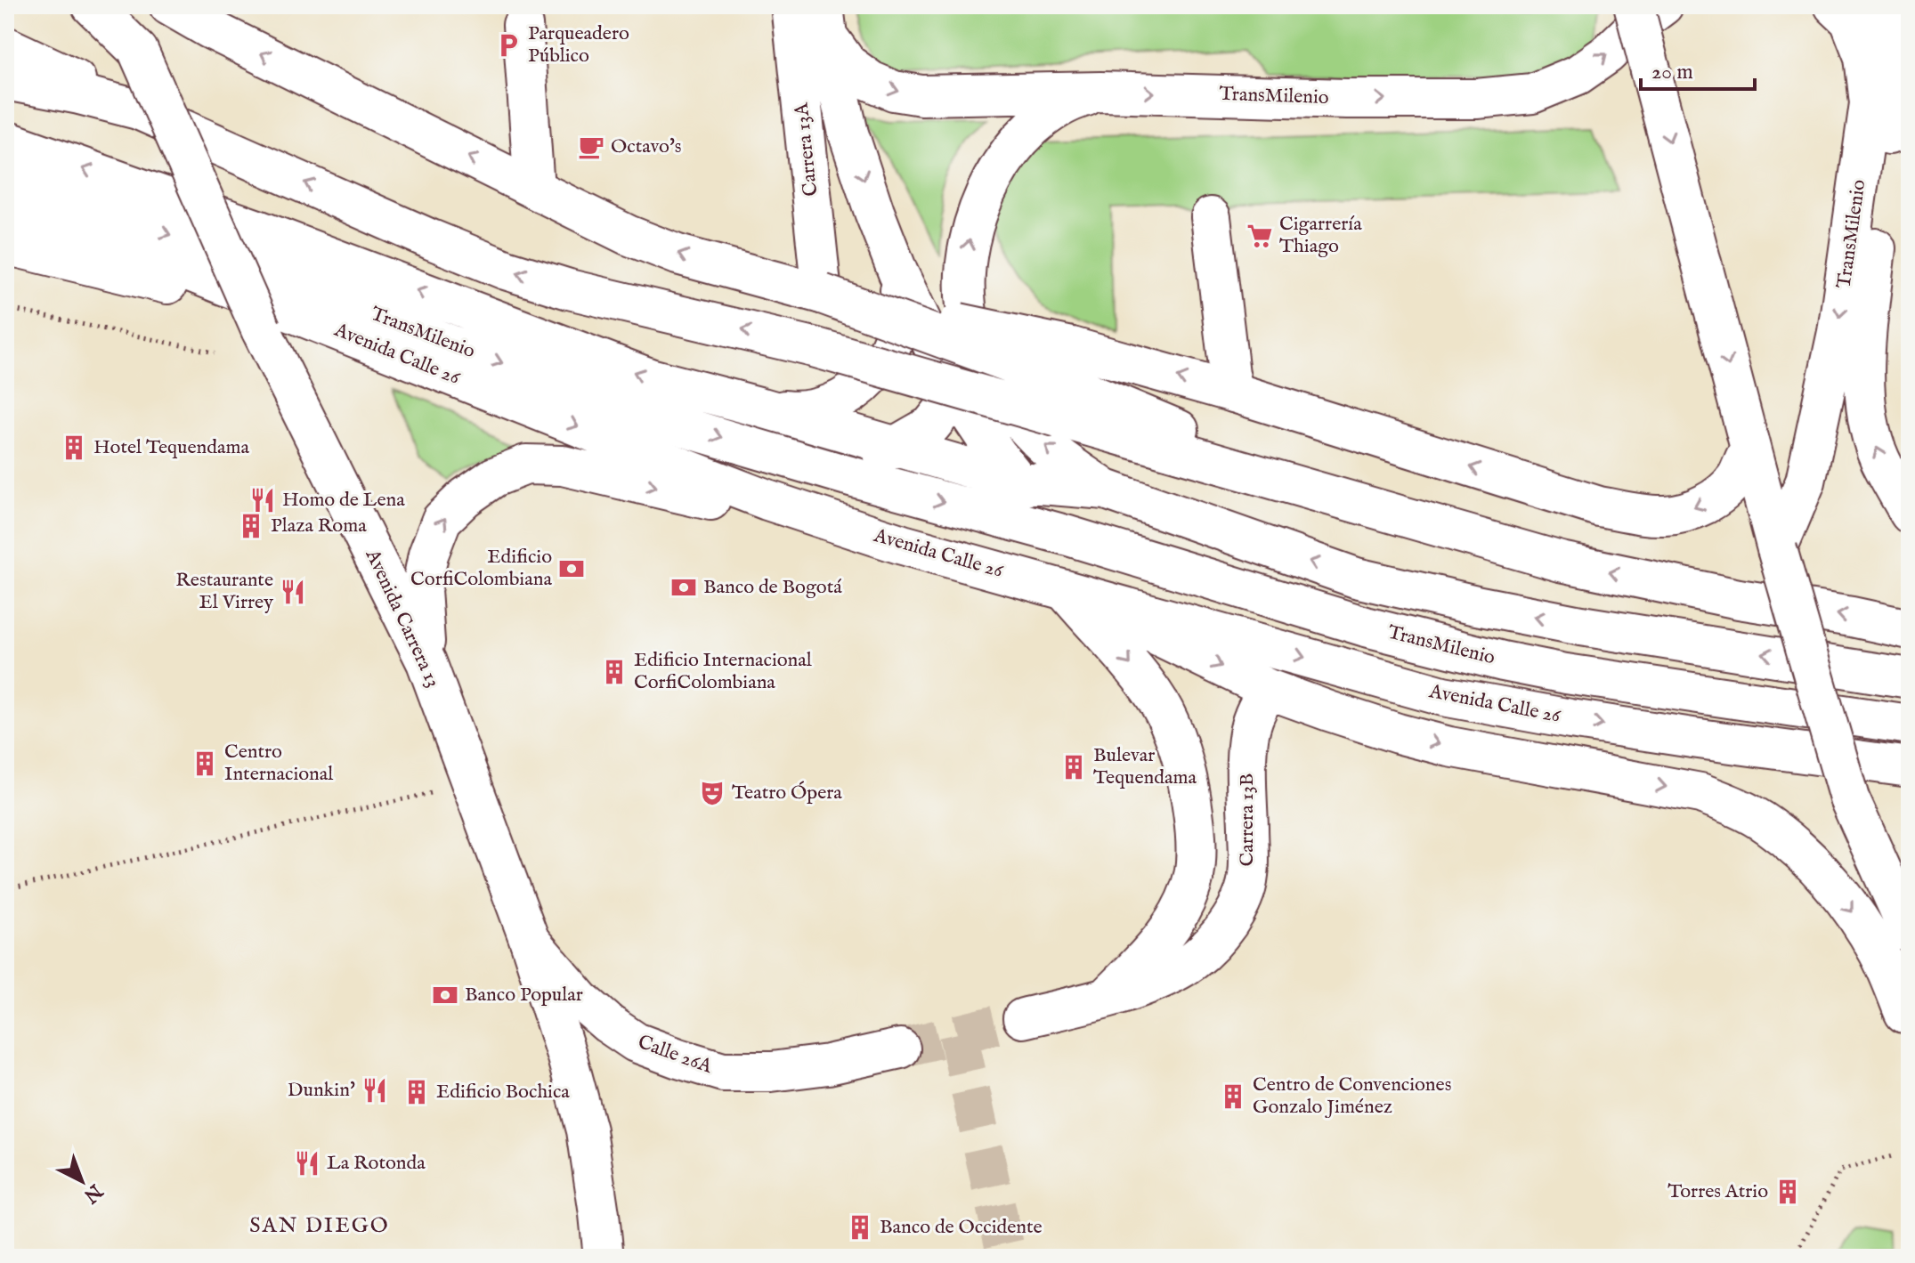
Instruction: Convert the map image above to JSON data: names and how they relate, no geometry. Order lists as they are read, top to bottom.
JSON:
{
  "streets": {
    "main road": [
      "TransMilenio",
      "Carrera 13A",
      "Avenida Calle 26",
      "Avenida Carrera 13",
      "Carrera 13B",
      "Calle 26A"
    ]
  },
  "crossings": [
    ["Avenida Carrera 13", "Calle 26A"]
  ],
  "districts": ["SAN DIEGO"],
  "places": {
    "parking": ["Parqueadero Público"],
    "cafe": ["Octavo's"],
    "supermarket": ["Cigarrería Thiago"],
    "building": [
      "Hotel Tequendama",
      "Plaza Roma",
      "Edificio Internacional CorfiColombiana",
      "Centro Internacional",
      "Bulevar Tequendama",
      "Edificio Bochica",
      "Centro de Convenciones Gonzalo Jiménez",
      "Torres Atrio",
      "Banco de Occidente"
    ],
    "restaurant": [
      "Homo de Lena",
      "Restaurante El Virrey",
      "Dunkin'",
      "La Rotonda"
    ],
    "bank": ["Edificio CorfiColombiana", "Banco de Bogotá", "Banco Popular"],
    "theatre": ["Teatro Ópera"]
  },
  "scale_bar": "20 m",
  "north": "bottom right"
}
